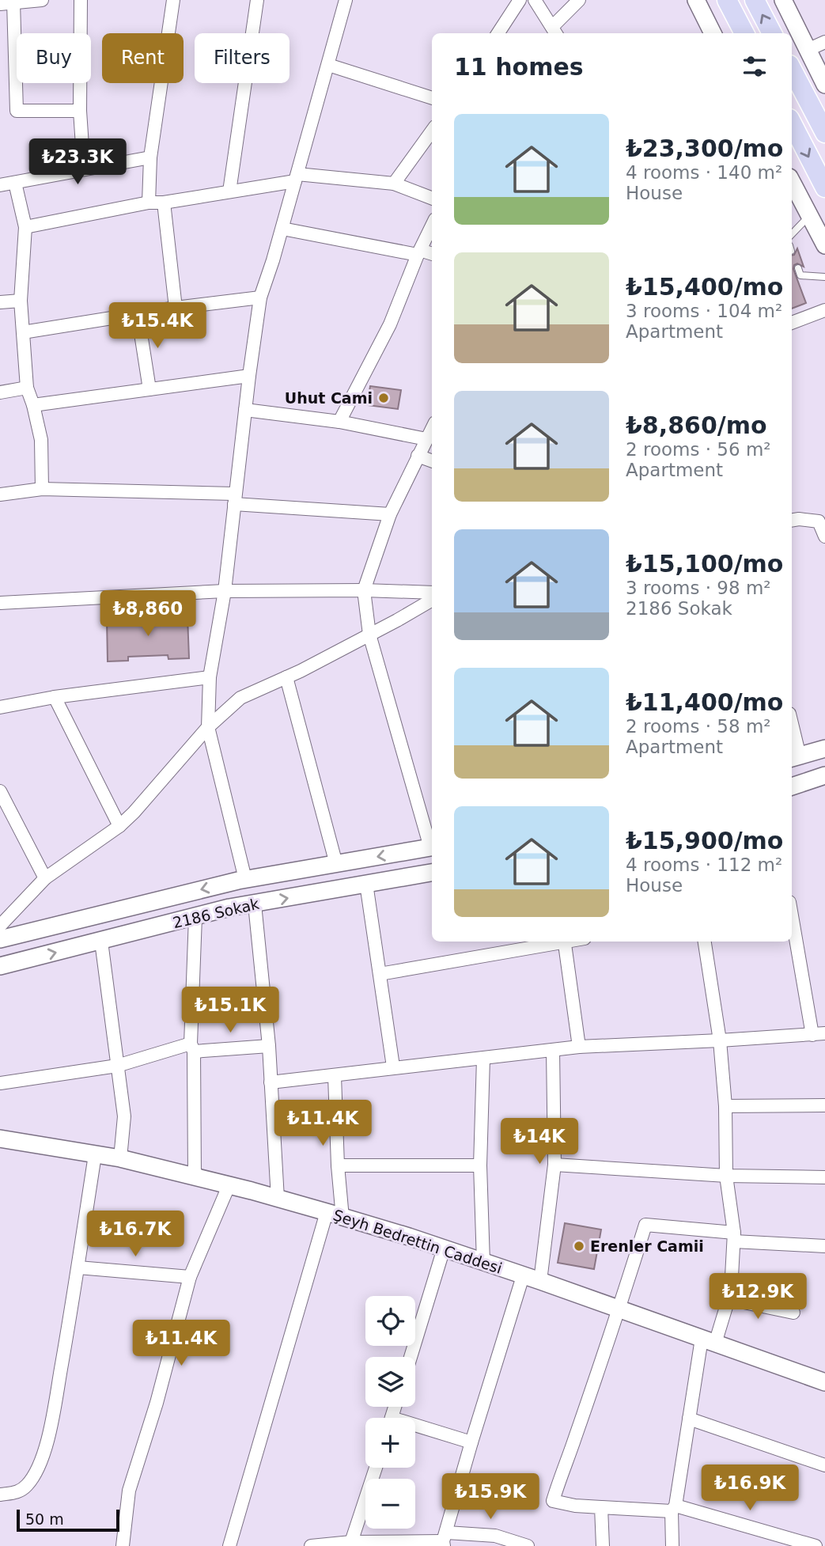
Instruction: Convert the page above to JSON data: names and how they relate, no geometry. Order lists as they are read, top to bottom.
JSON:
{
  "streets": {
    "main road": ["2186 Sokak", "Şeyh Bedrettin Caddesi"]
  },
  "places": ["Uhut Cami", "Erenler Camii"],
  "scale_bar": "50 m",
  "page": {
    "chip": ["Buy", "Rent", "Filters"],
    "heading": "11 homes",
    "list": [
      {
        "name": "₺23,300/mo",
        "note": "4 rooms · 140 m² · House"
      },
      {
        "name": "₺15,400/mo",
        "note": "3 rooms · 104 m² · Apartment"
      },
      {
        "name": "₺8,860/mo",
        "note": "2 rooms · 56 m² · Apartment"
      },
      {
        "name": "₺15,100/mo",
        "note": "3 rooms · 98 m² · 2186 Sokak"
      },
      {
        "name": "₺11,400/mo",
        "note": "2 rooms · 58 m² · Apartment"
      },
      {
        "name": "₺15,900/mo",
        "note": "4 rooms · 112 m² · House"
      }
    ],
    "price": [
      "₺23.3K",
      "₺15.4K",
      "₺8,860",
      "₺15.1K",
      "₺11.4K",
      "₺14K",
      "₺16.7K",
      "₺12.9K",
      "₺11.4K",
      "₺16.9K",
      "₺15.9K"
    ],
    "map_buttons": ["+", "−"],
    "scale": "50 m"
  }
}
